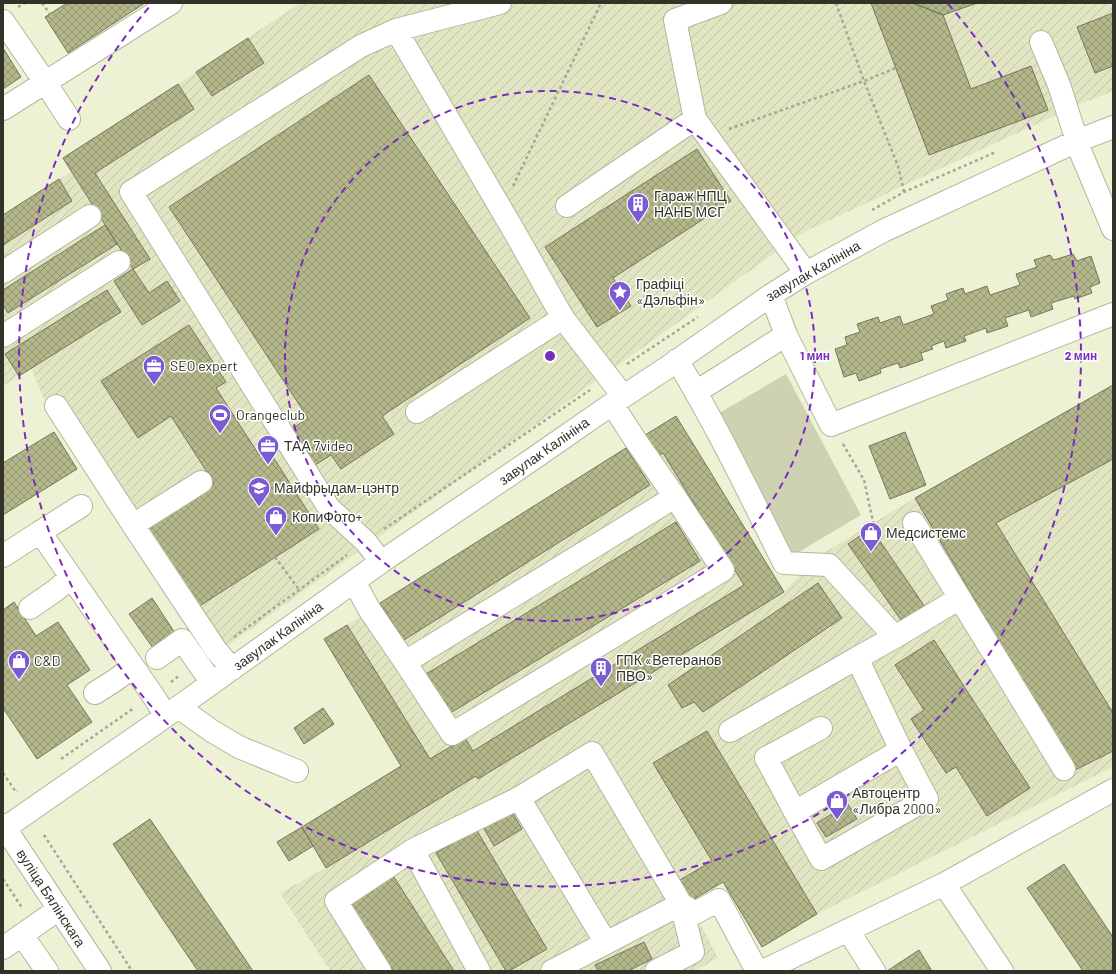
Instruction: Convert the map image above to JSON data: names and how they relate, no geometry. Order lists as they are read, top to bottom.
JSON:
{
  "streets": {
    "street": ["завулак Калініна", "вуліца Бялінскага"]
  },
  "crossings": [
    ["завулак Калініна", "вуліца Бялінскага"]
  ],
  "places": {
    "building": ["Гараж НПЦ НАНБ МСГ", "ГПК «Ветеранов ПВО»"],
    "place": ["Графіці «Дэльфін»"],
    "office": ["SEO expert", "ТАА 7video"],
    "sports": ["Orangeclub"],
    "school or university": ["Майфрыдам-цэнтр"],
    "shop": [
      "КопиФото+",
      "Медсистемс",
      "C&D",
      "Автоцентр «Либра 2000»"
    ]
  },
  "rings": ["1 мин", "2 мин"]
}
